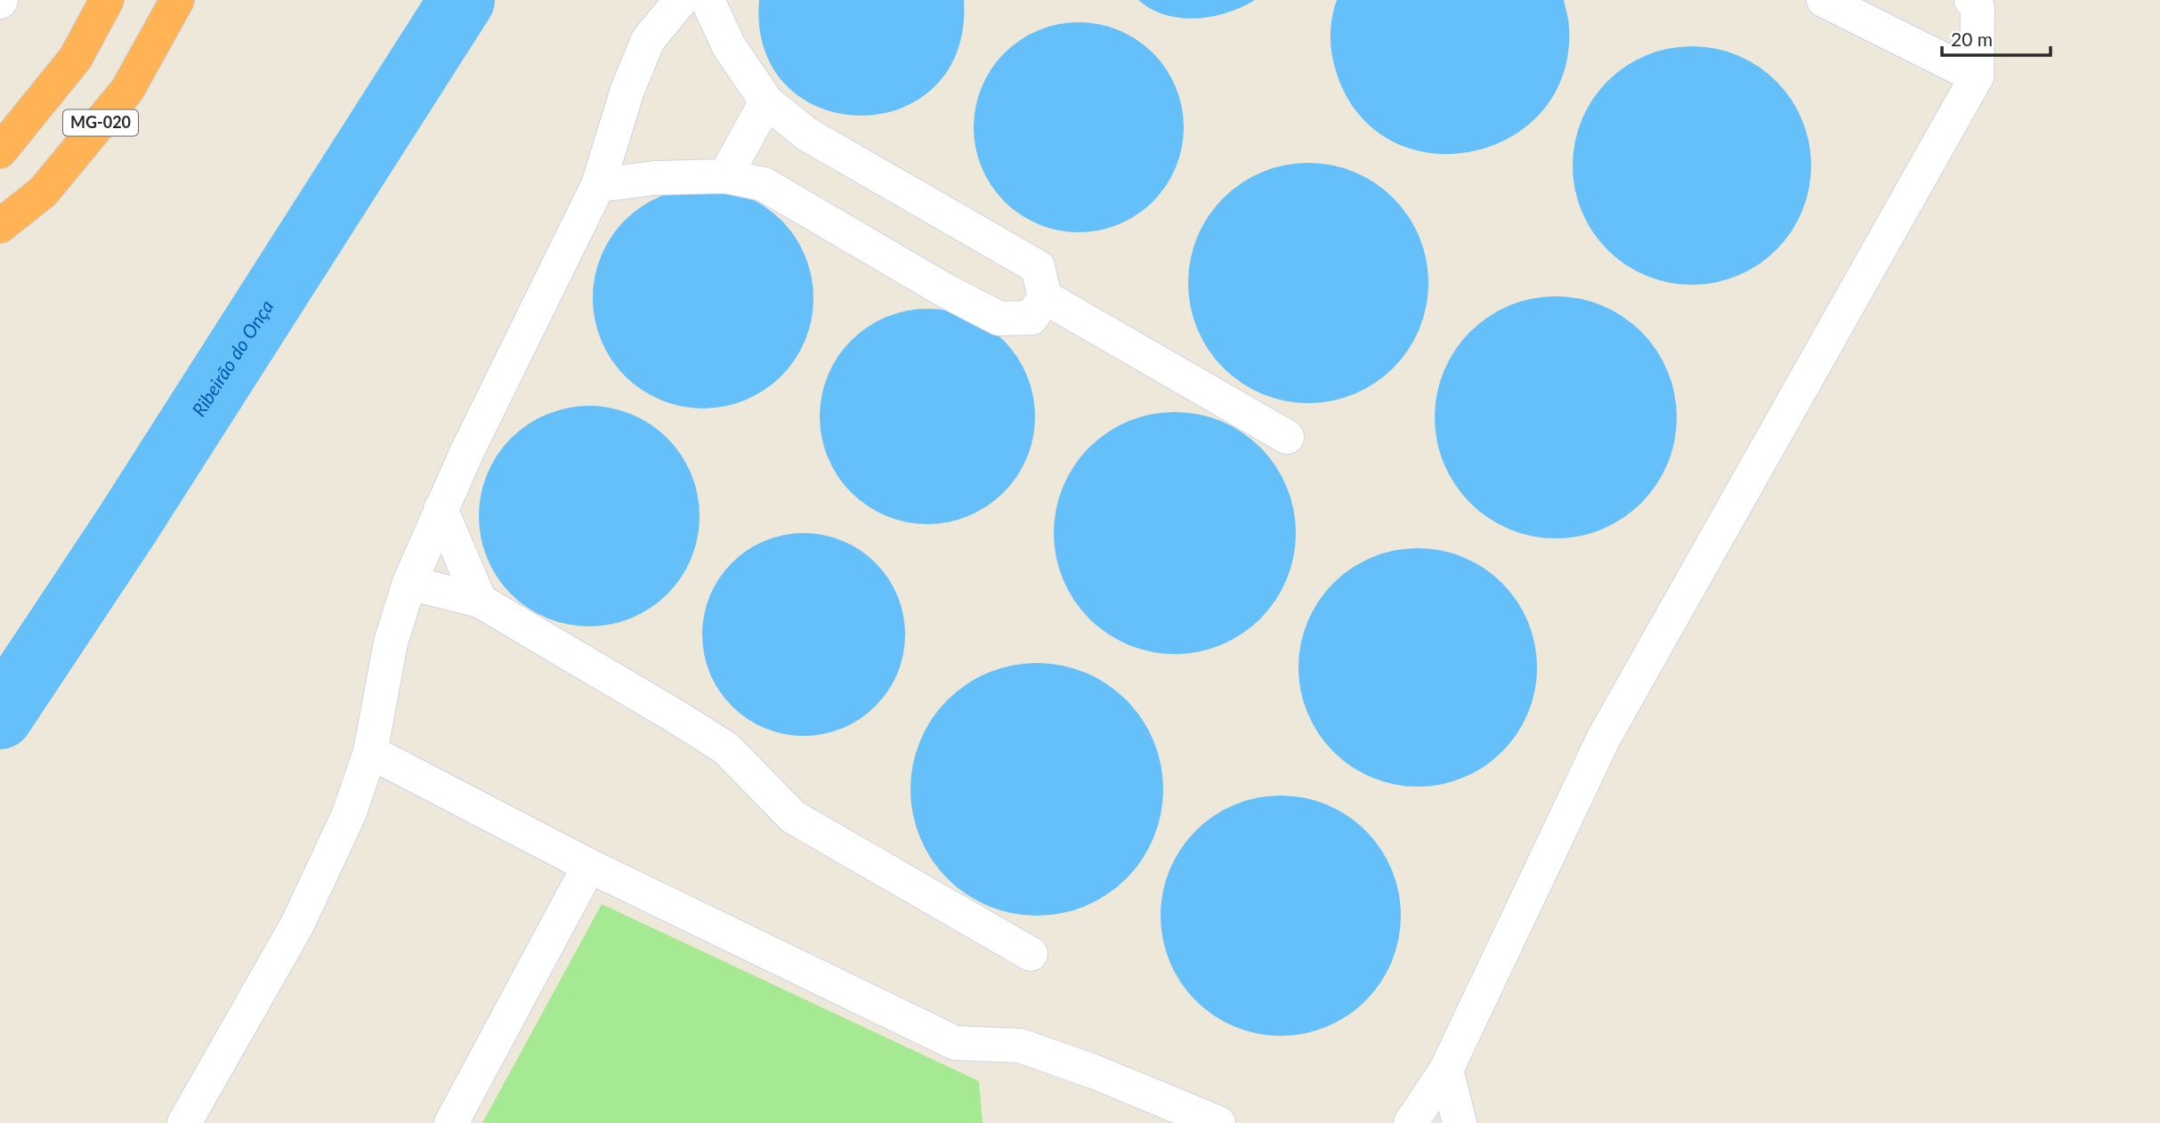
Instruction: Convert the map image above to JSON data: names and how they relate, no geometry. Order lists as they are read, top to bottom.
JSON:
{
  "streets": {
    "highway": ["MG-020"]
  },
  "water": ["Ribeirão do Onça"],
  "scale_bar": "20 m"
}
